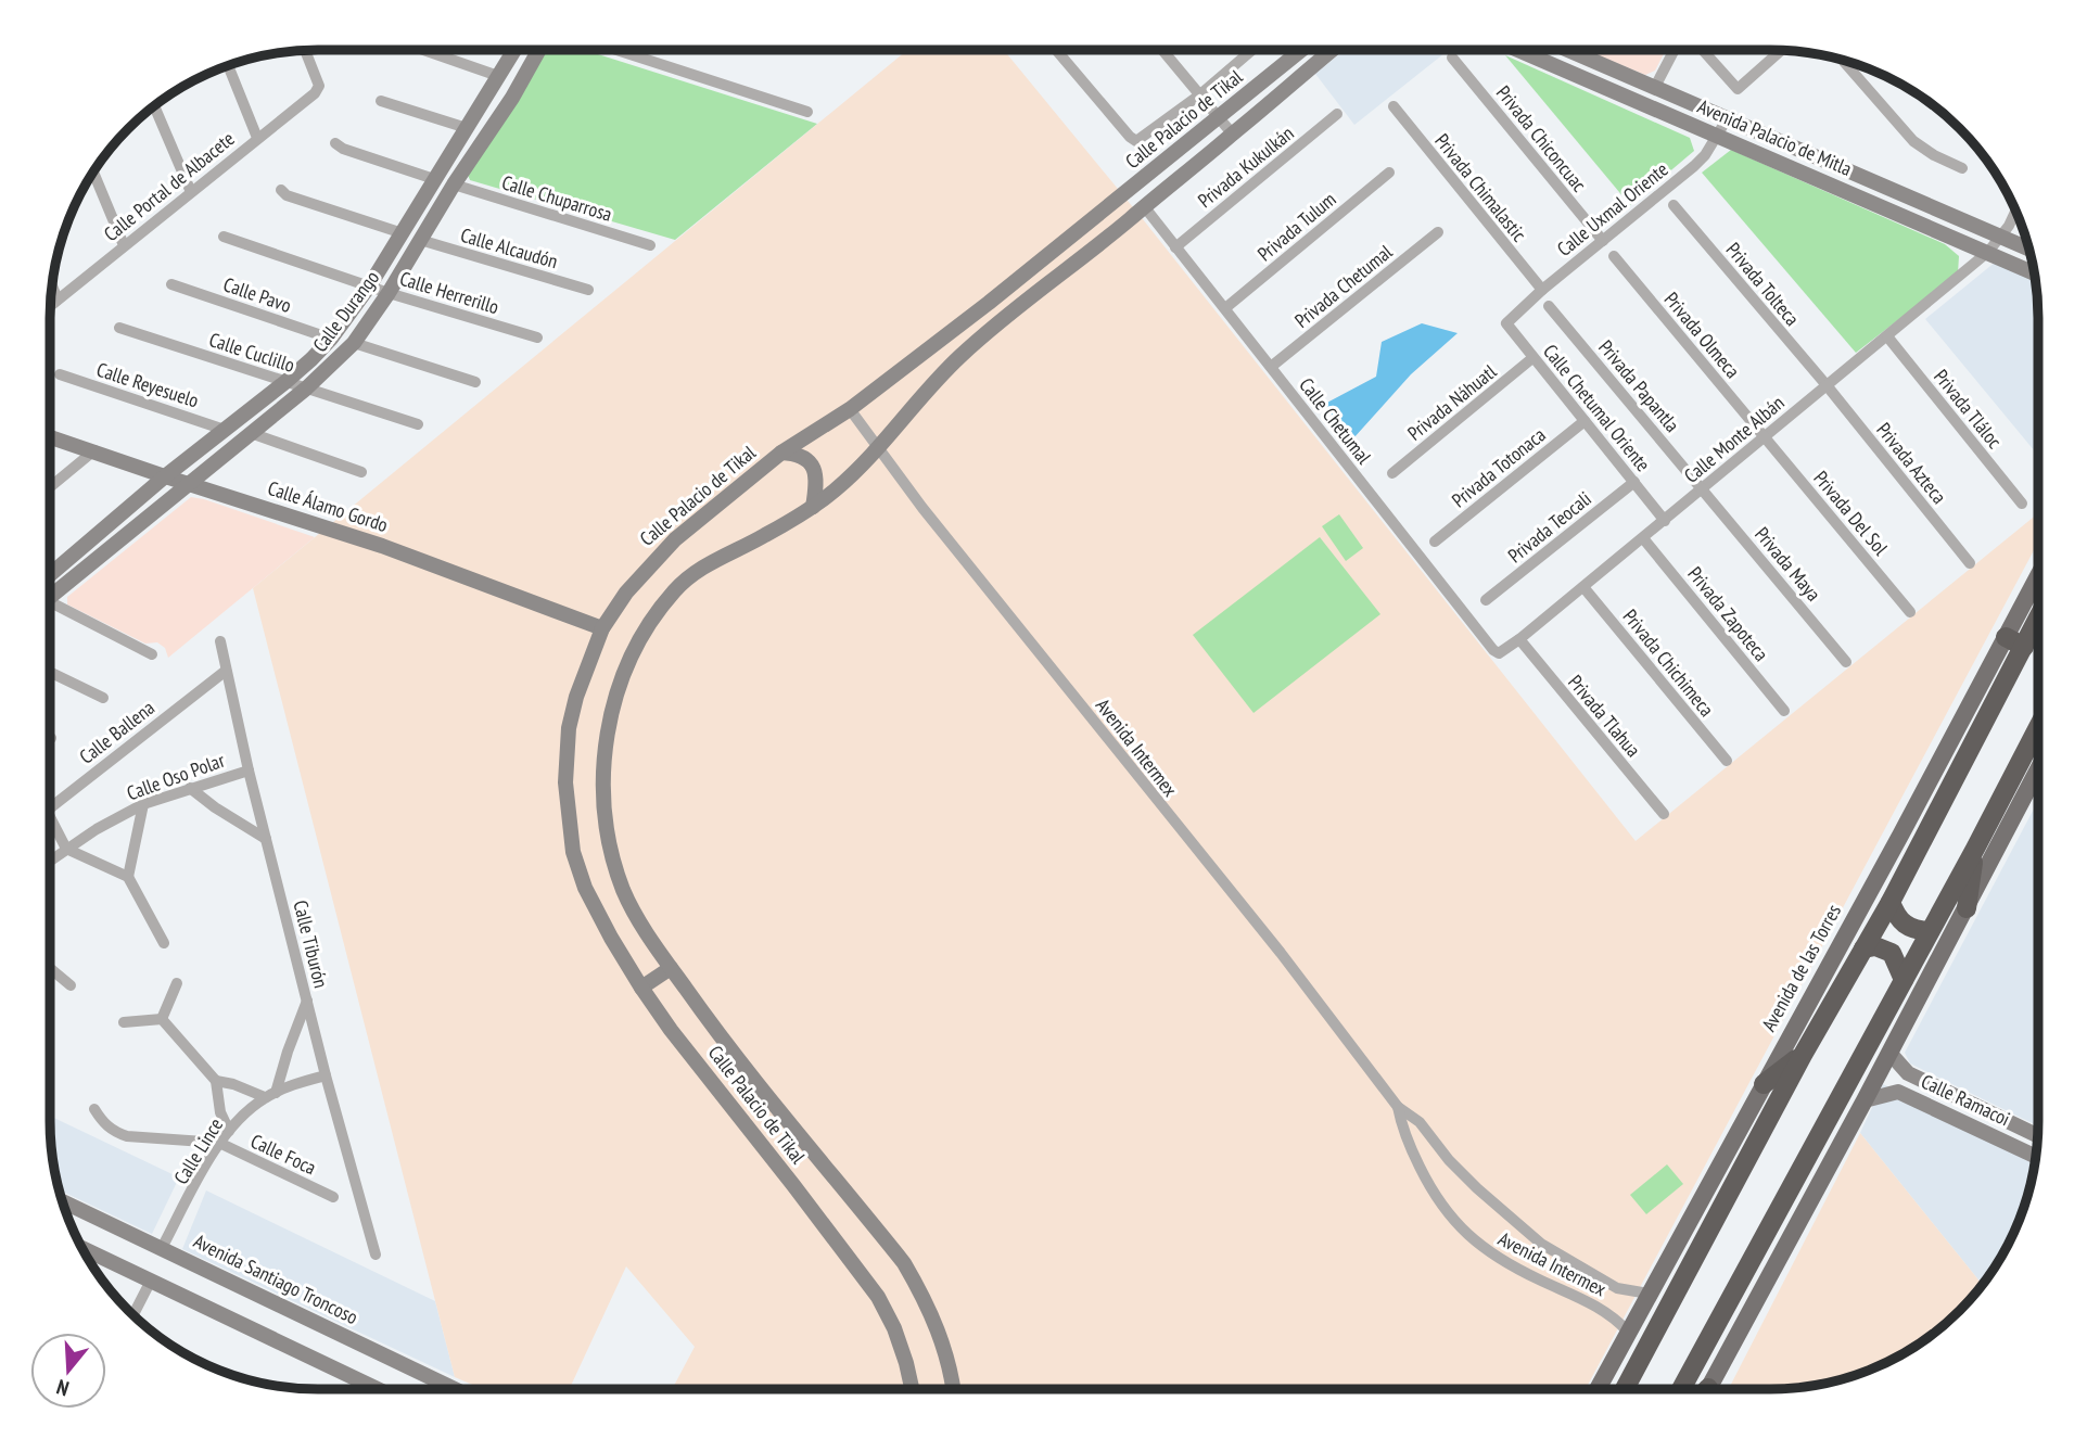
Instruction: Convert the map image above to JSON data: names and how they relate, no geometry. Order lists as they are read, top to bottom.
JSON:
{
  "streets": {
    "main road": ["Avenida de las Torres"],
    "street": [
      "Calle Palacio de Tikal",
      "Avenida Palacio de Mitla",
      "Privada Chiconcuac",
      "Privada Kukulkán",
      "Calle Portal de Albacete",
      "Privada Chimalastic",
      "Calle Chuparrosa",
      "Calle Uxmal Oriente",
      "Privada Tulum",
      "Calle Alcaudón",
      "Privada Tolteca",
      "Privada Chetumal",
      "Calle Herrerillo",
      "Calle Pavo",
      "Calle Durango",
      "Privada Olmeca",
      "Calle Cuclillo",
      "Calle Reyesuelo",
      "Privada Papantla",
      "Privada Náhuatl",
      "Calle Chetumal Oriente",
      "Privada Tláloc",
      "Calle Chetumal",
      "Calle Monte Albán",
      "Privada Azteca",
      "Privada Totonaca",
      "Calle Álamo Gordo",
      "Privada Del Sol",
      "Privada Teocali",
      "Privada Maya",
      "Privada Zapoteca",
      "Privada Chichimeca",
      "Privada Tlahua",
      "Calle Ballena",
      "Avenida Intermex",
      "Calle Oso Polar",
      "Calle Tiburón",
      "Calle Ramacoi",
      "Calle Lince",
      "Calle Foca",
      "Avenida Santiago Troncoso"
    ]
  },
  "crossings": [
    ["Calle Palacio de Tikal", "Calle Chetumal"],
    ["Calle Palacio de Tikal", "Calle Álamo Gordo"],
    ["Calle Palacio de Tikal", "Avenida Intermex"],
    ["Avenida Palacio de Mitla", "Calle Uxmal Oriente"],
    ["Avenida Palacio de Mitla", "Calle Monte Albán"],
    ["Privada Chiconcuac", "Calle Uxmal Oriente"],
    ["Privada Kukulkán", "Calle Chetumal"],
    ["Privada Chimalastic", "Calle Uxmal Oriente"],
    ["Calle Chuparrosa", "Calle Durango"],
    ["Calle Uxmal Oriente", "Calle Chetumal Oriente"],
    ["Privada Tulum", "Calle Chetumal"],
    ["Calle Alcaudón", "Calle Durango"],
    ["Privada Tolteca", "Calle Monte Albán"],
    ["Privada Tolteca", "Privada Azteca"],
    ["Privada Chetumal", "Calle Chetumal"],
    ["Calle Herrerillo", "Calle Durango"],
    ["Calle Pavo", "Calle Durango"],
    ["Calle Durango", "Calle Cuclillo"],
    ["Calle Durango", "Calle Reyesuelo"],
    ["Calle Durango", "Calle Álamo Gordo"],
    ["Privada Olmeca", "Calle Monte Albán"],
    ["Privada Olmeca", "Privada Del Sol"],
    ["Privada Papantla", "Calle Monte Albán"],
    ["Privada Papantla", "Privada Maya"],
    ["Privada Náhuatl", "Calle Chetumal Oriente"],
    ["Calle Chetumal Oriente", "Calle Monte Albán"],
    ["Calle Chetumal Oriente", "Privada Totonaca"],
    ["Calle Chetumal Oriente", "Privada Teocali"],
    ["Privada Tláloc", "Calle Monte Albán"],
    ["Calle Chetumal", "Calle Monte Albán"],
    ["Calle Monte Albán", "Privada Azteca"],
    ["Calle Monte Albán", "Privada Del Sol"],
    ["Calle Monte Albán", "Privada Maya"],
    ["Calle Monte Albán", "Privada Zapoteca"],
    ["Calle Monte Albán", "Privada Chichimeca"],
    ["Calle Monte Albán", "Privada Tlahua"],
    ["Calle Ballena", "Calle Oso Polar"],
    ["Calle Ballena", "Calle Tiburón"],
    ["Avenida Intermex", "Avenida de las Torres"],
    ["Calle Oso Polar", "Calle Tiburón"],
    ["Calle Tiburón", "Calle Lince"],
    ["Calle Lince", "Calle Foca"],
    ["Calle Lince", "Avenida Santiago Troncoso"]
  ],
  "north": "bottom"
}
